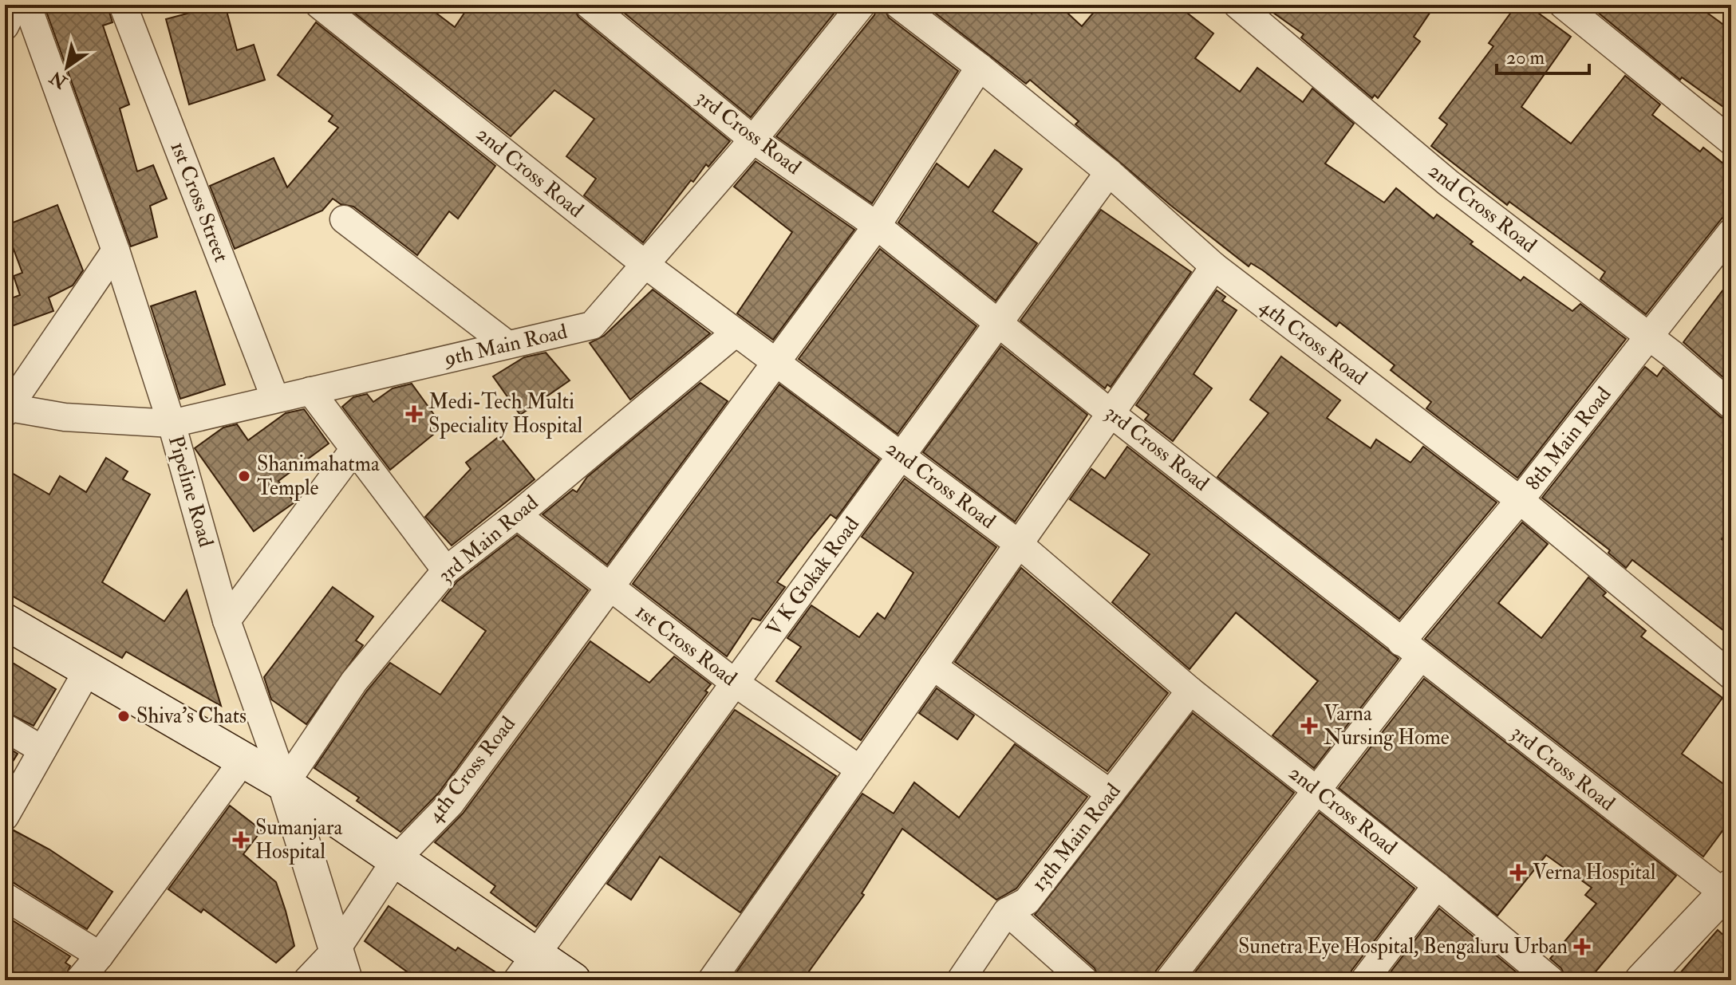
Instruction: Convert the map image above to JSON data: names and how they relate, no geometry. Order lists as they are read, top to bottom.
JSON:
{
  "streets": {
    "street": [
      "3rd Cross Road",
      "2nd Cross Road",
      "1st Cross Street",
      "4th Cross Road",
      "9th Main Road",
      "8th Main Road",
      "Pipeline Road",
      "3rd Main Road",
      "V K Gokak Road",
      "1st Cross Road",
      "13th Main Road"
    ]
  },
  "crossings": [
    ["3rd Cross Road", "4th Cross Road"],
    ["3rd Cross Road", "9th Main Road"],
    ["3rd Cross Road", "8th Main Road"],
    ["3rd Cross Road", "V K Gokak Road"],
    ["2nd Cross Road", "4th Cross Road"],
    ["2nd Cross Road", "9th Main Road"],
    ["2nd Cross Road", "8th Main Road"],
    ["2nd Cross Road", "3rd Main Road"],
    ["2nd Cross Road", "V K Gokak Road"],
    ["2nd Cross Road", "13th Main Road"],
    ["1st Cross Street", "9th Main Road"],
    ["4th Cross Road", "8th Main Road"],
    ["4th Cross Road", "Pipeline Road"],
    ["4th Cross Road", "V K Gokak Road"],
    ["4th Cross Road", "1st Cross Road"],
    ["9th Main Road", "Pipeline Road"],
    ["Pipeline Road", "3rd Main Road"],
    ["3rd Main Road", "1st Cross Road"],
    ["V K Gokak Road", "1st Cross Road"]
  ],
  "places": {
    "health": [
      "Medi-Tech Multi Speciality Hospital",
      "Varna Nursing Home",
      "Sumanjara Hospital",
      "Verna Hospital",
      "Sunetra Eye Hospital, Bengaluru Urban"
    ],
    "other": ["Shanimahatma Temple", "Shiva's Chats"]
  },
  "scale_bar": "20 m",
  "north": "bottom left"
}
